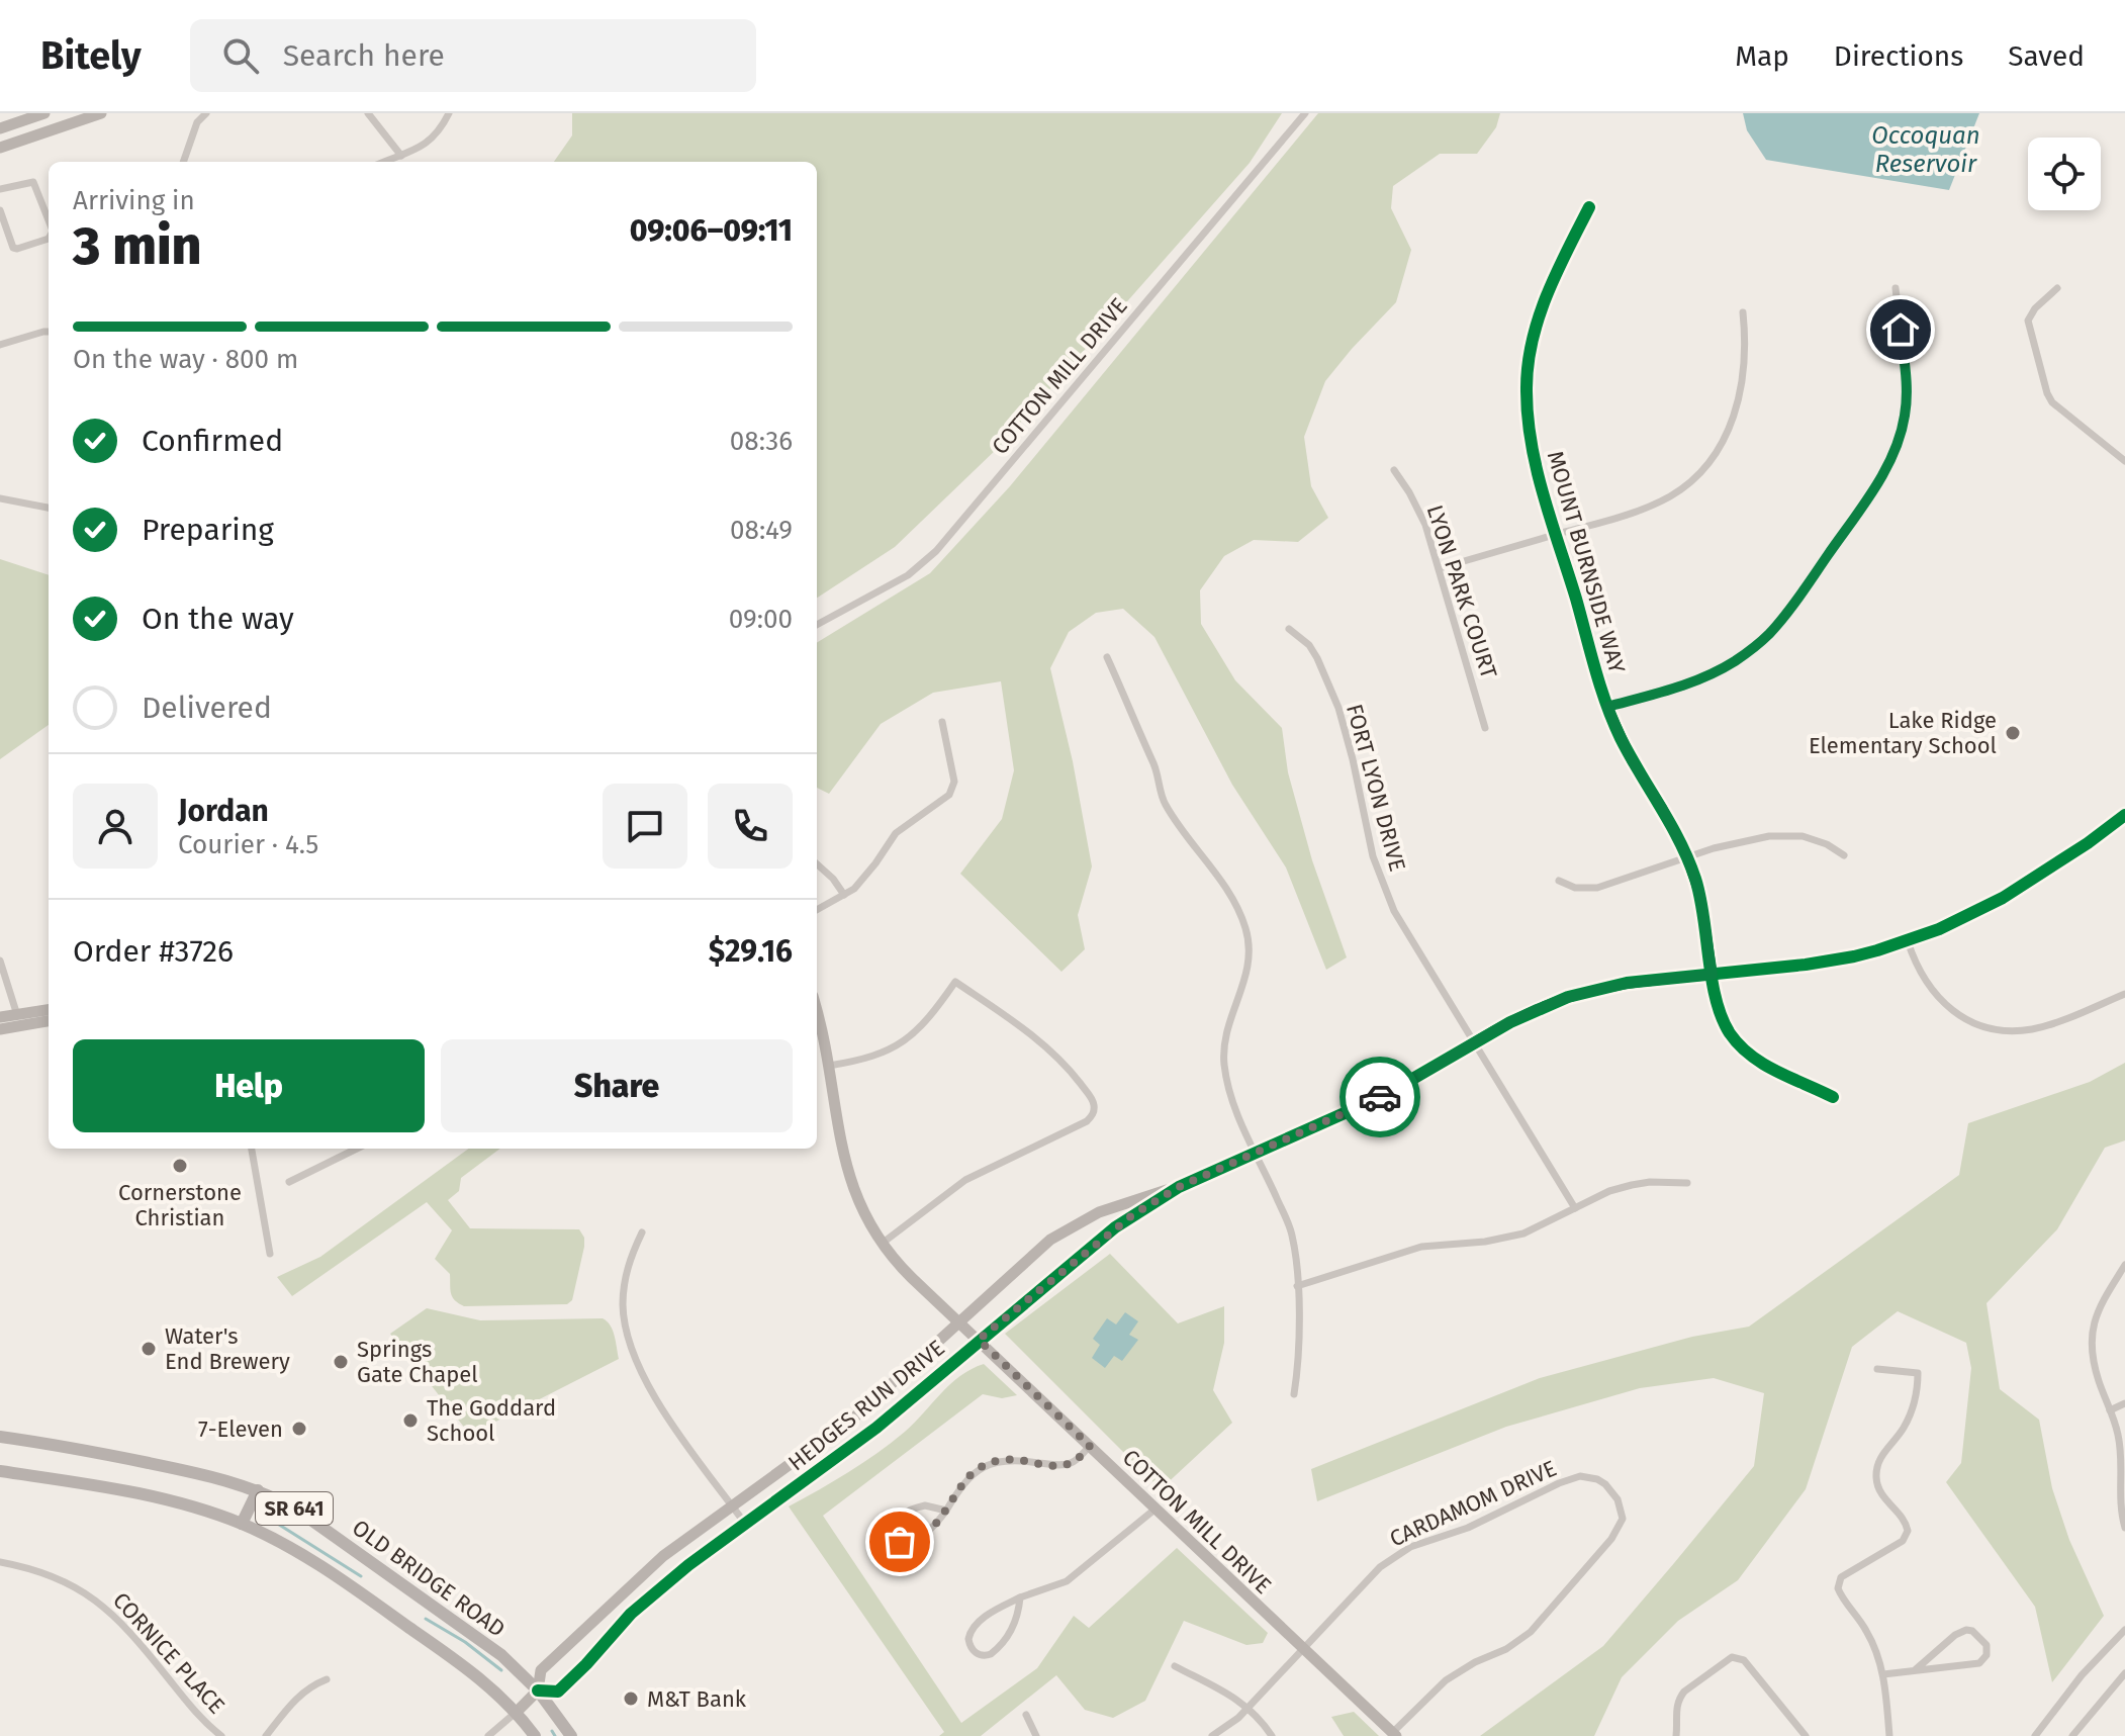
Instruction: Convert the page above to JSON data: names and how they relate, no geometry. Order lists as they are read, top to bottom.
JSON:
{
  "streets": {
    "main road": ["SR 641", "OLD BRIDGE ROAD"],
    "street": [
      "COTTON MILL DRIVE",
      "MOUNT BURNSIDE WAY",
      "LYON PARK COURT",
      "FORT LYON DRIVE",
      "HEDGES RUN DRIVE",
      "CARDAMOM DRIVE",
      "CORNICE PLACE"
    ]
  },
  "crossings": [
    ["COTTON MILL DRIVE", "HEDGES RUN DRIVE"],
    ["COTTON MILL DRIVE", "CARDAMOM DRIVE"],
    ["MOUNT BURNSIDE WAY", "HEDGES RUN DRIVE"],
    ["FORT LYON DRIVE", "HEDGES RUN DRIVE"],
    ["HEDGES RUN DRIVE", "SR 641"],
    ["HEDGES RUN DRIVE", "OLD BRIDGE ROAD"]
  ],
  "water": ["Occoquan Reservoir"],
  "places": [
    "Lake Ridge Elementary School",
    "Cornerstone Christian",
    "Water's End Brewery",
    "Springs Gate Chapel",
    "The Goddard School",
    "7-Eleven",
    "M&T Bank"
  ],
  "page": {
    "header": "Bitely",
    "search": "Search here",
    "nav": ["Map", "Directions", "Saved"],
    "heading": ["3 min", "Arriving in", "09:06–09:11"],
    "panel": [
      "Jordan",
      "Courier · 4.5",
      "Order #3726",
      "$29.16"
    ],
    "bar": "On the way · 800 m",
    "list": [
      ["Confirmed", "08:36"],
      ["Preparing", "08:49"],
      ["On the way", "09:00"],
      "Delivered"
    ],
    "buttons": ["Help", "Share"]
  }
}
